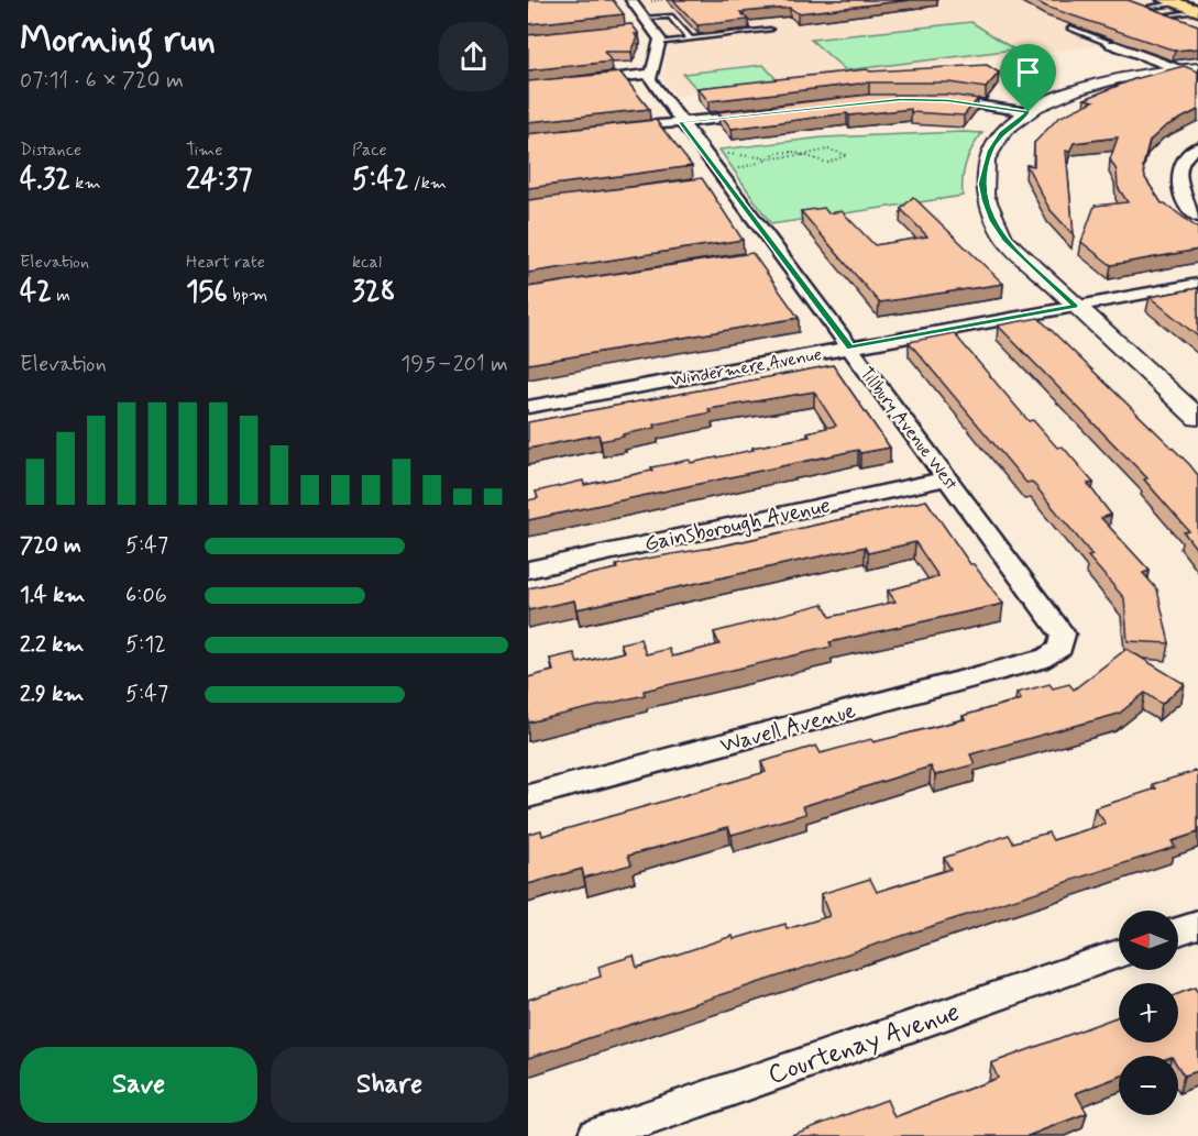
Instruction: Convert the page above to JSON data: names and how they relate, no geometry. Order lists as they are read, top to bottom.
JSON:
{
  "streets": {
    "street": [
      "Windermere Avenue",
      "Tillbury Avenue West",
      "Gainsborough Avenue",
      "Wavell Avenue",
      "Courtenay Avenue"
    ]
  },
  "crossings": [
    ["Windermere Avenue", "Tillbury Avenue West"],
    ["Tillbury Avenue West", "Gainsborough Avenue"],
    ["Tillbury Avenue West", "Wavell Avenue"]
  ],
  "north": "left",
  "page": {
    "heading": ["Morning run", "07:11 · 6 × 720 m"],
    "stats": [
      ["Distance", "4.32 km"],
      ["Time", "24:37"],
      ["Pace", "5:42 /km"],
      ["Elevation", "42 m"],
      ["Heart rate", "156 bpm"],
      ["kcal", "328"]
    ],
    "chart": ["Elevation", "195–201 m"],
    "list": [
      {
        "name": "720 m",
        "note": "5:47"
      },
      {
        "name": "1.4 km",
        "note": "6:06"
      },
      {
        "name": "2.2 km",
        "note": "5:12"
      },
      {
        "name": "2.9 km",
        "note": "5:47"
      }
    ],
    "map_buttons": ["+", "−"],
    "buttons": ["Save", "Share"]
  }
}
